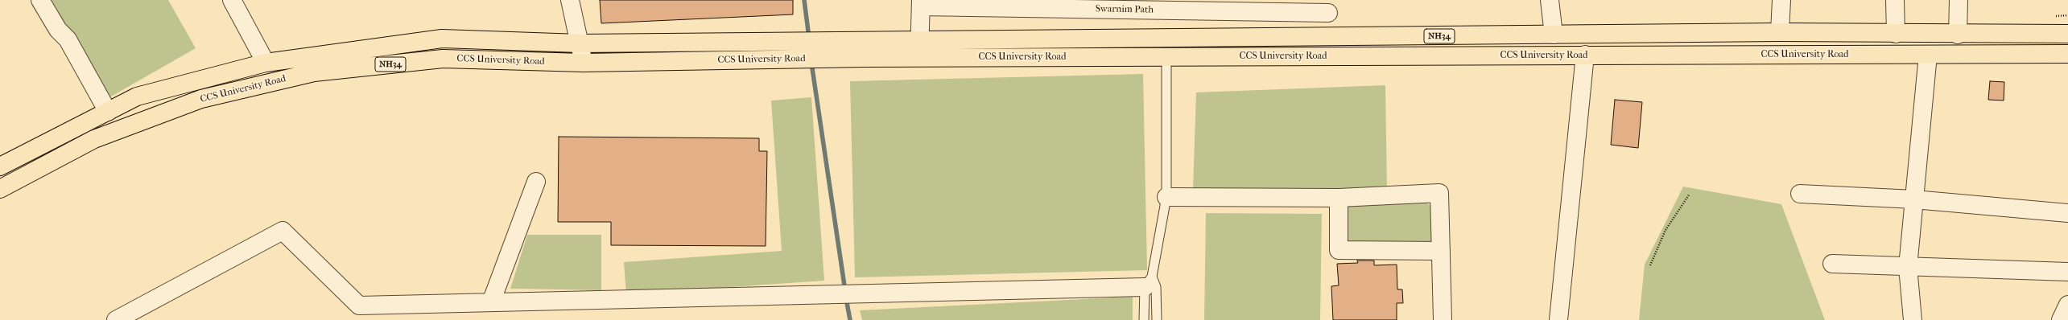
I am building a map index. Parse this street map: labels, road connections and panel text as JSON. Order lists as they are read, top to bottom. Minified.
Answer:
{"streets":{"highway":["NH34","CCS University Road"],"street":["Swarnim Path"]}}
